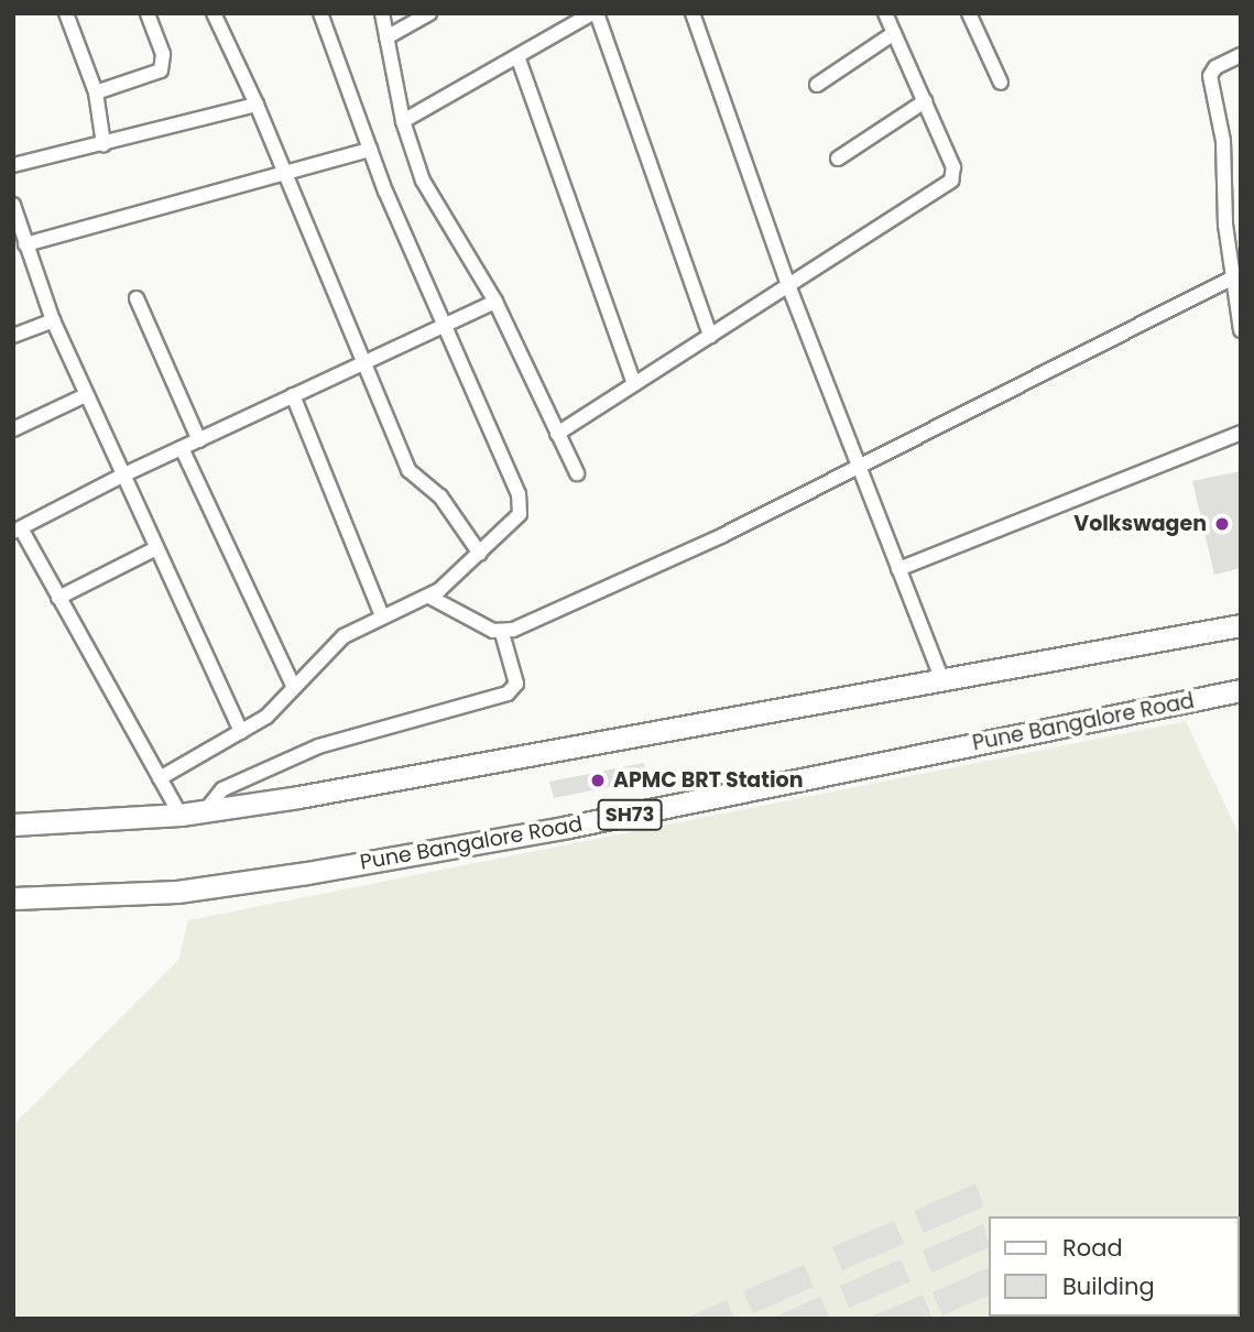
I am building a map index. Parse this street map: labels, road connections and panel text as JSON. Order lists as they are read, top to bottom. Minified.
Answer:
{"streets":{"main road":["Pune Bangalore Road","SH73"]},"places":["Volkswagen","APMC BRT Station"],"legend":["Road","Building"]}
